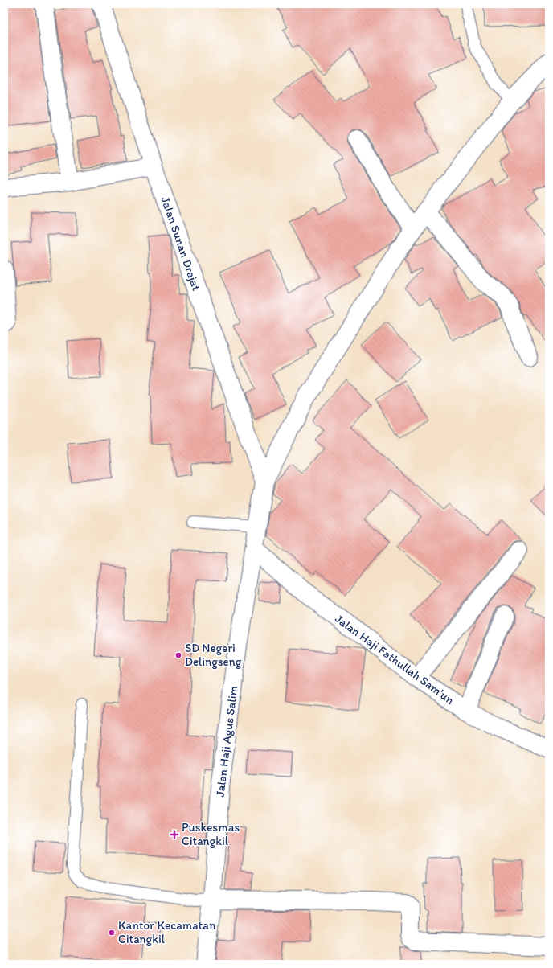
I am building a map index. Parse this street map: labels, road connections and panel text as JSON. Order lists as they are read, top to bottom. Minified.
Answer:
{"streets":{"street":["Jalan Sunan Drajat","Jalan Haji Fathullah Sam'un","Jalan Haji Agus Salim"]},"crossings":[["Jalan Sunan Drajat","Jalan Haji Agus Salim"],["Jalan Haji Fathullah Sam'un","Jalan Haji Agus Salim"]],"places":{"other":["SD Negeri Delingseng","Kantor Kecamatan Citangkil"],"health":["Puskesmas Citangkil"]}}
